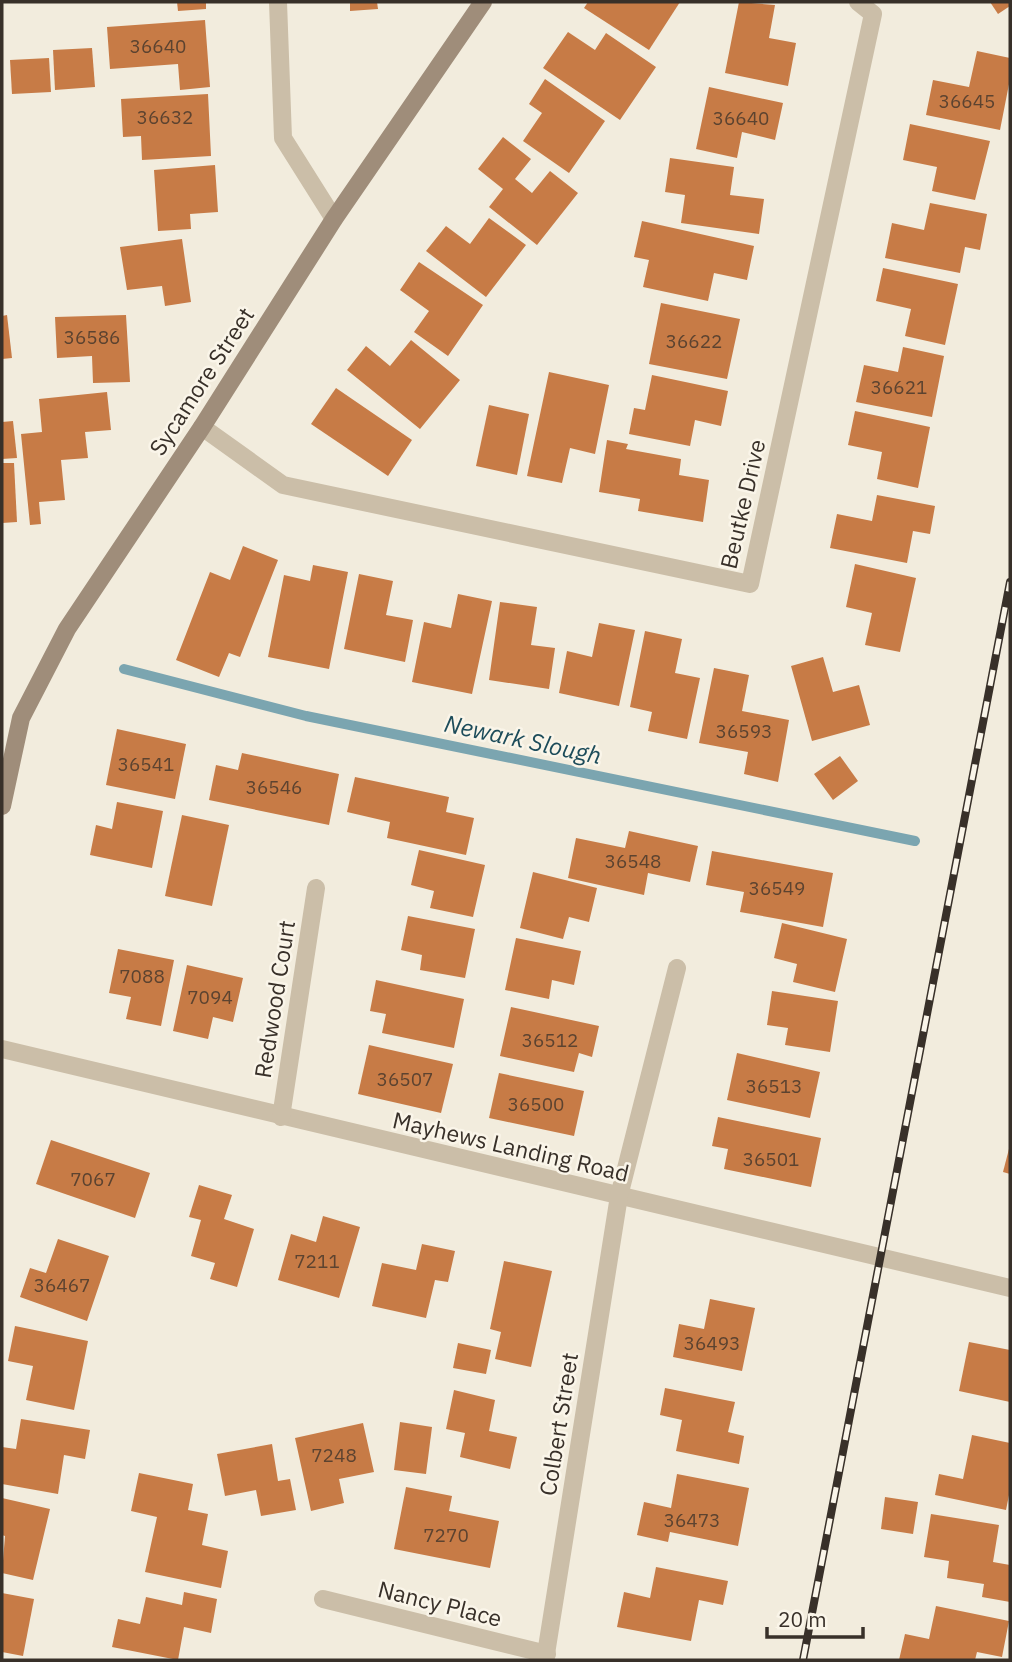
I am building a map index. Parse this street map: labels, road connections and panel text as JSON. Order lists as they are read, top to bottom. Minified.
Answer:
{"streets":{"street":["Sycamore Street","Beutke Drive","Redwood Court","Mayhews Landing Road","Colbert Street","Nancy Place"]},"crossings":[["Sycamore Street","Beutke Drive"],["Redwood Court","Mayhews Landing Road"],["Mayhews Landing Road","Colbert Street"],["Colbert Street","Nancy Place"]],"water":["Newark Slough"],"house_numbers":["36640","36645","36632","36640","36586","36622","36621","36593","36541","36546","36548","36549","7088","7094","36512","36507","36513","36500","36501","7067","7211","36467","36493","7248","36473","7270"],"scale_bar":"20 m"}
